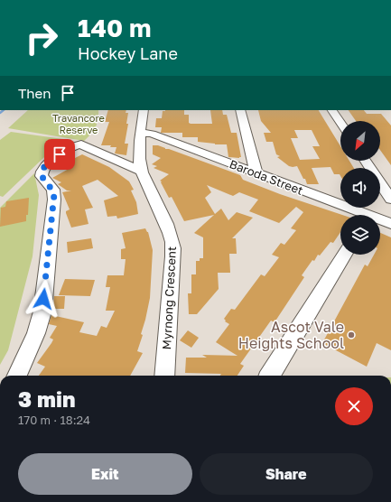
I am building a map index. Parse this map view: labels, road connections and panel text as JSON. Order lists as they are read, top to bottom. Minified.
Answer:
{"streets":{"street":["Baroda Street","Myrnong Crescent"]},"crossings":[["Baroda Street","Myrnong Crescent"]],"parks":["Travancore Reserve"],"places":["Ascot Vale Heights School"],"north":"bottom left","page":{"turn":["140 m","Hockey Lane"],"then":"Then","heading":["3 min","170 m · 18:24"],"buttons":["Exit","Share"]}}
